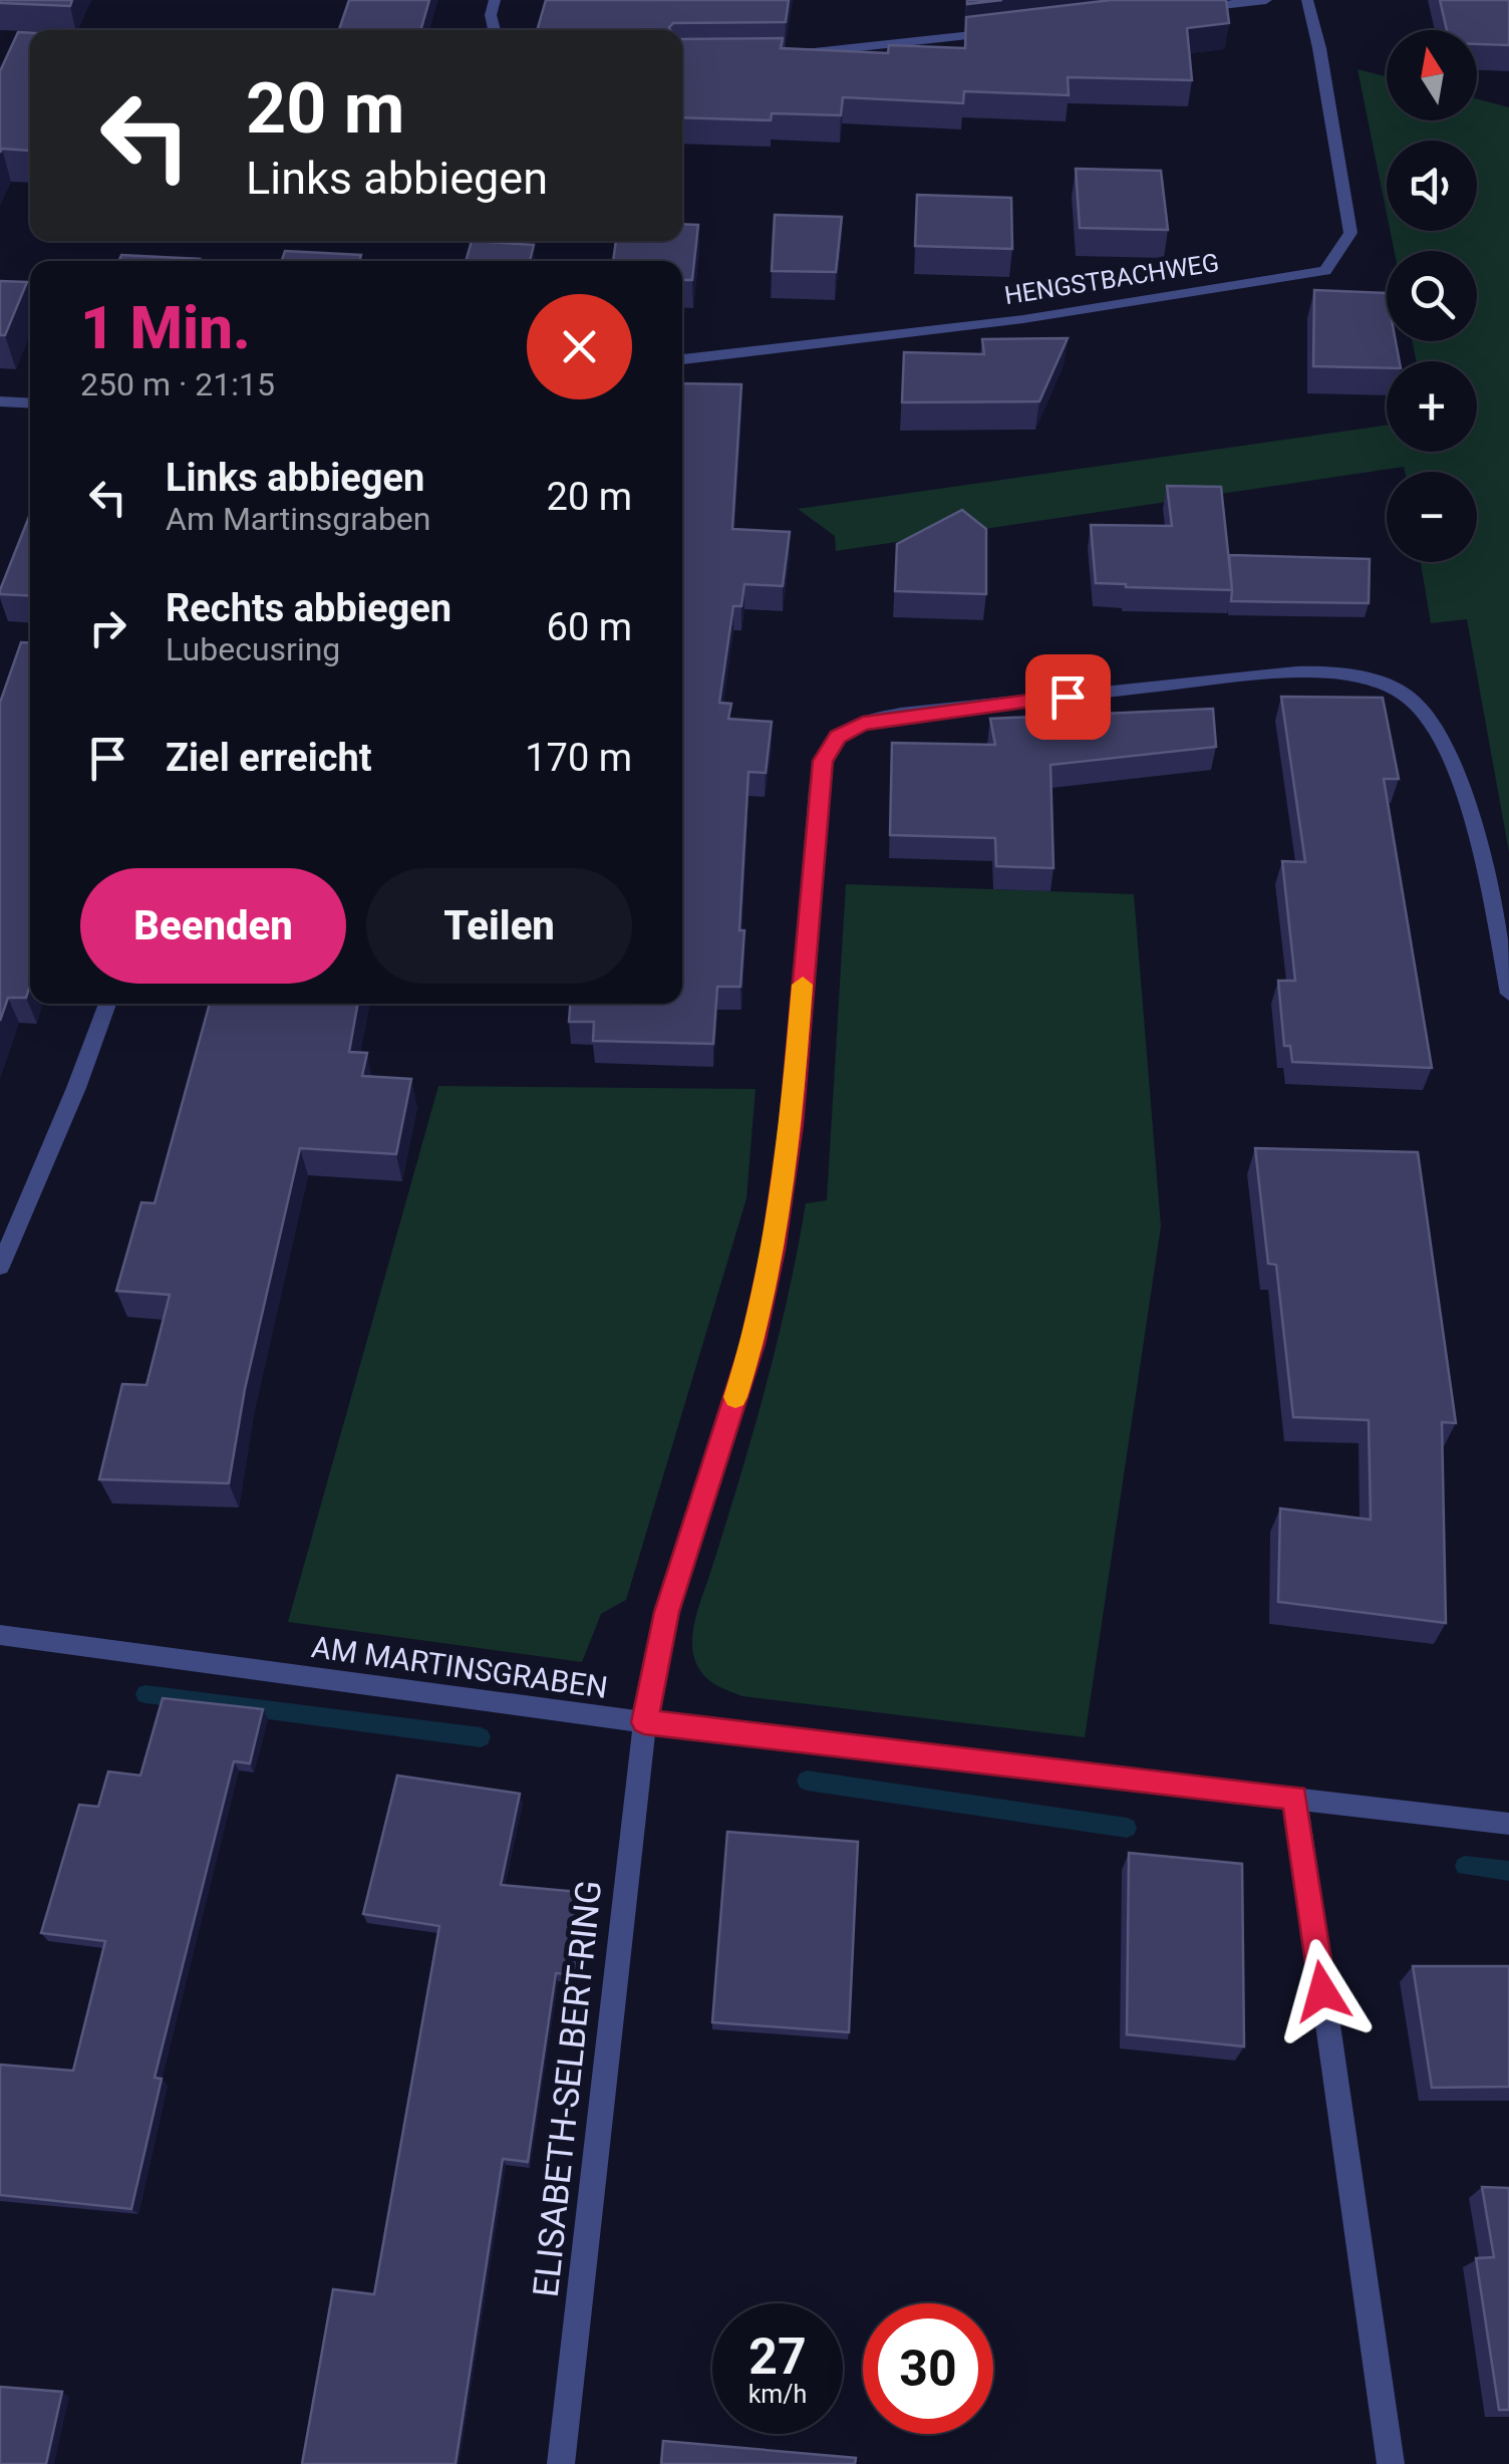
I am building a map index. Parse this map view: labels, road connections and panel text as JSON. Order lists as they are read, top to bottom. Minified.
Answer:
{"streets":{"street":["HENGSTBACHWEG","AM MARTINSGRABEN","ELISABETH-SELBERT-RING"]},"crossings":[["AM MARTINSGRABEN","ELISABETH-SELBERT-RING"]],"north":"top","page":{"map_buttons":["+","−"],"turn":["20 m","Links abbiegen"],"heading":["1 Min.","250 m · 21:15"],"list":[{"name":"Links abbiegen","note":"Am Martinsgraben","value":"20 m"},{"name":"Rechts abbiegen","note":"Lubecusring","value":"60 m"},{"name":"Ziel erreicht","value":"170 m"}],"buttons":["Beenden","Teilen"],"speed":"27 km/h","limit":"30"}}
